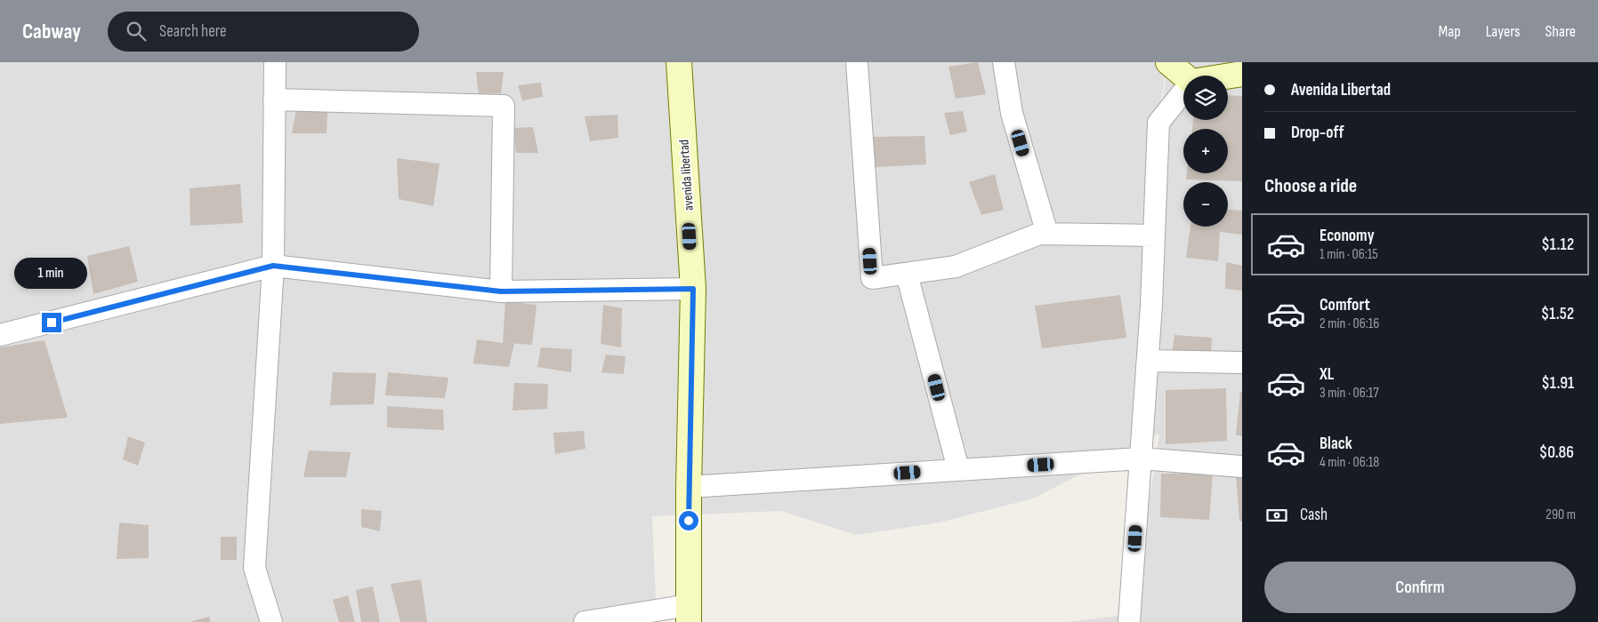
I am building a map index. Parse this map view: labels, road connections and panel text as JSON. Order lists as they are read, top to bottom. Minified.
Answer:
{"streets":{"main road":["avenida libertad"]},"page":{"header":"Cabway","search":"Search here","nav":["Map","Layers","Share"],"banner":["Avenida Libertad","Drop-off"],"map_buttons":["+","−"],"heading":"Choose a ride","list":[{"name":"Economy","note":"1 min · 06:15","value":"$1.12"},{"name":"Comfort","note":"2 min · 06:16","value":"$1.52"},{"name":"XL","note":"3 min · 06:17","value":"$1.91"},{"name":"Black","note":"4 min · 06:18","value":"$0.86"}],"bubble":"1 min","pay":["Cash","290 m"],"buttons":"Confirm"}}
